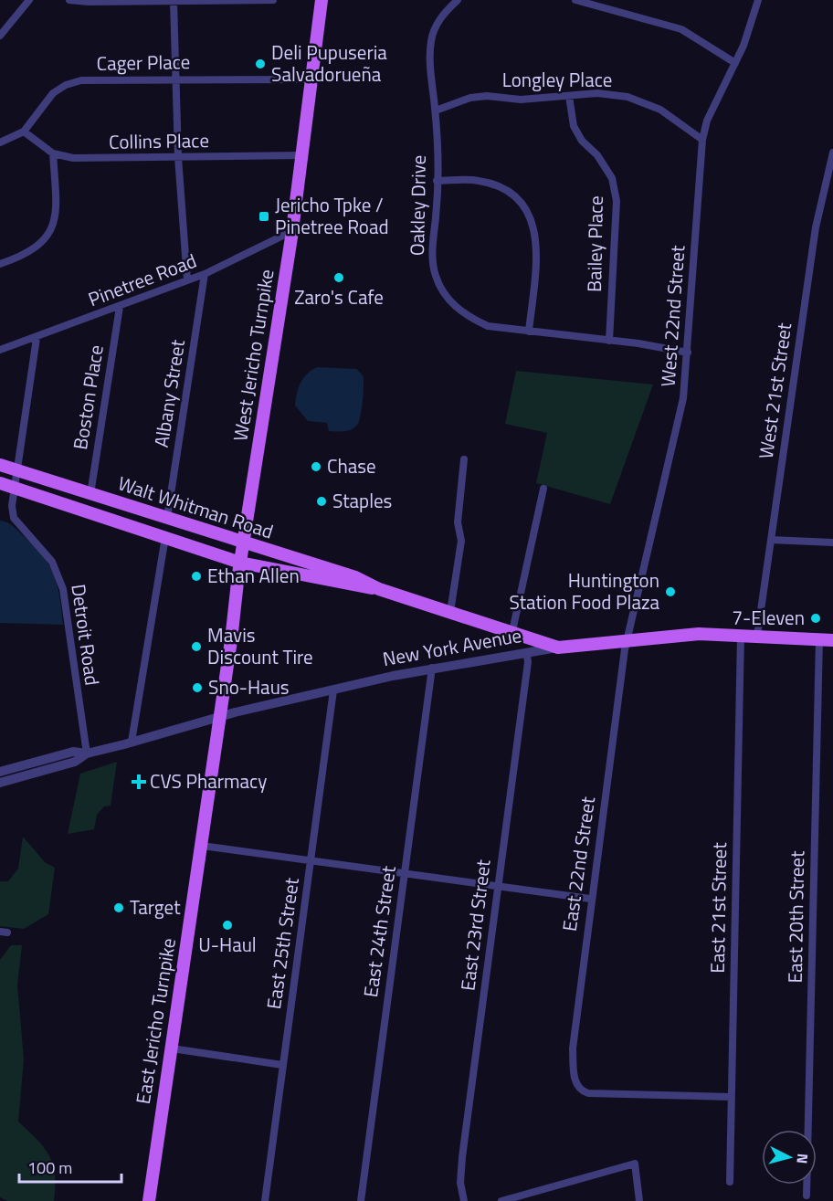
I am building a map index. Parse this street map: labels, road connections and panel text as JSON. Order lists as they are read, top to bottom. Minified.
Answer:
{"streets":{"main road":["West Jericho Turnpike","Walt Whitman Road","New York Avenue","East Jericho Turnpike"],"street":["Cager Place","Longley Place","Collins Place","Oakley Drive","Bailey Place","Pinetree Road","West 22nd Street","West 21st Street","Albany Street","Boston Place","Detroit Road","East 22nd Street","East 21st Street","East 20th Street","East 23rd Street","East 24th Street","East 25th Street"]},"crossings":[["Cager Place","Collins Place"],["Cager Place","West Jericho Turnpike"],["Longley Place","Oakley Drive"],["Longley Place","Bailey Place"],["Longley Place","West 22nd Street"],["Collins Place","West Jericho Turnpike"],["Oakley Drive","Bailey Place"],["Oakley Drive","West 22nd Street"],["Pinetree Road","West Jericho Turnpike"],["Pinetree Road","Albany Street"],["Pinetree Road","Boston Place"],["Pinetree Road","Detroit Road"],["West 22nd Street","New York Avenue"],["West 22nd Street","East 22nd Street"],["West Jericho Turnpike","Walt Whitman Road"],["West Jericho Turnpike","New York Avenue"],["West Jericho Turnpike","East Jericho Turnpike"],["West 21st Street","New York Avenue"],["Albany Street","Walt Whitman Road"],["Boston Place","Walt Whitman Road"],["Walt Whitman Road","Detroit Road"],["Walt Whitman Road","New York Avenue"],["Detroit Road","New York Avenue"],["New York Avenue","East 22nd Street"],["New York Avenue","East 21st Street"],["New York Avenue","East 20th Street"],["New York Avenue","East 23rd Street"],["New York Avenue","East 24th Street"],["New York Avenue","East 25th Street"],["New York Avenue","East Jericho Turnpike"],["East 22nd Street","East 21st Street"]],"places":{"other":["Deli Pupuseria Salvadorueña","Zaro's Cafe","Chase","Staples","Ethan Allen","Huntington Station Food Plaza","7-Eleven","Mavis Discount Tire","Sno-Haus","Target","U-Haul"],"transit":["Jericho Tpke / Pinetree Road"],"health":["CVS Pharmacy"]},"scale_bar":"100 m","north":"right"}
